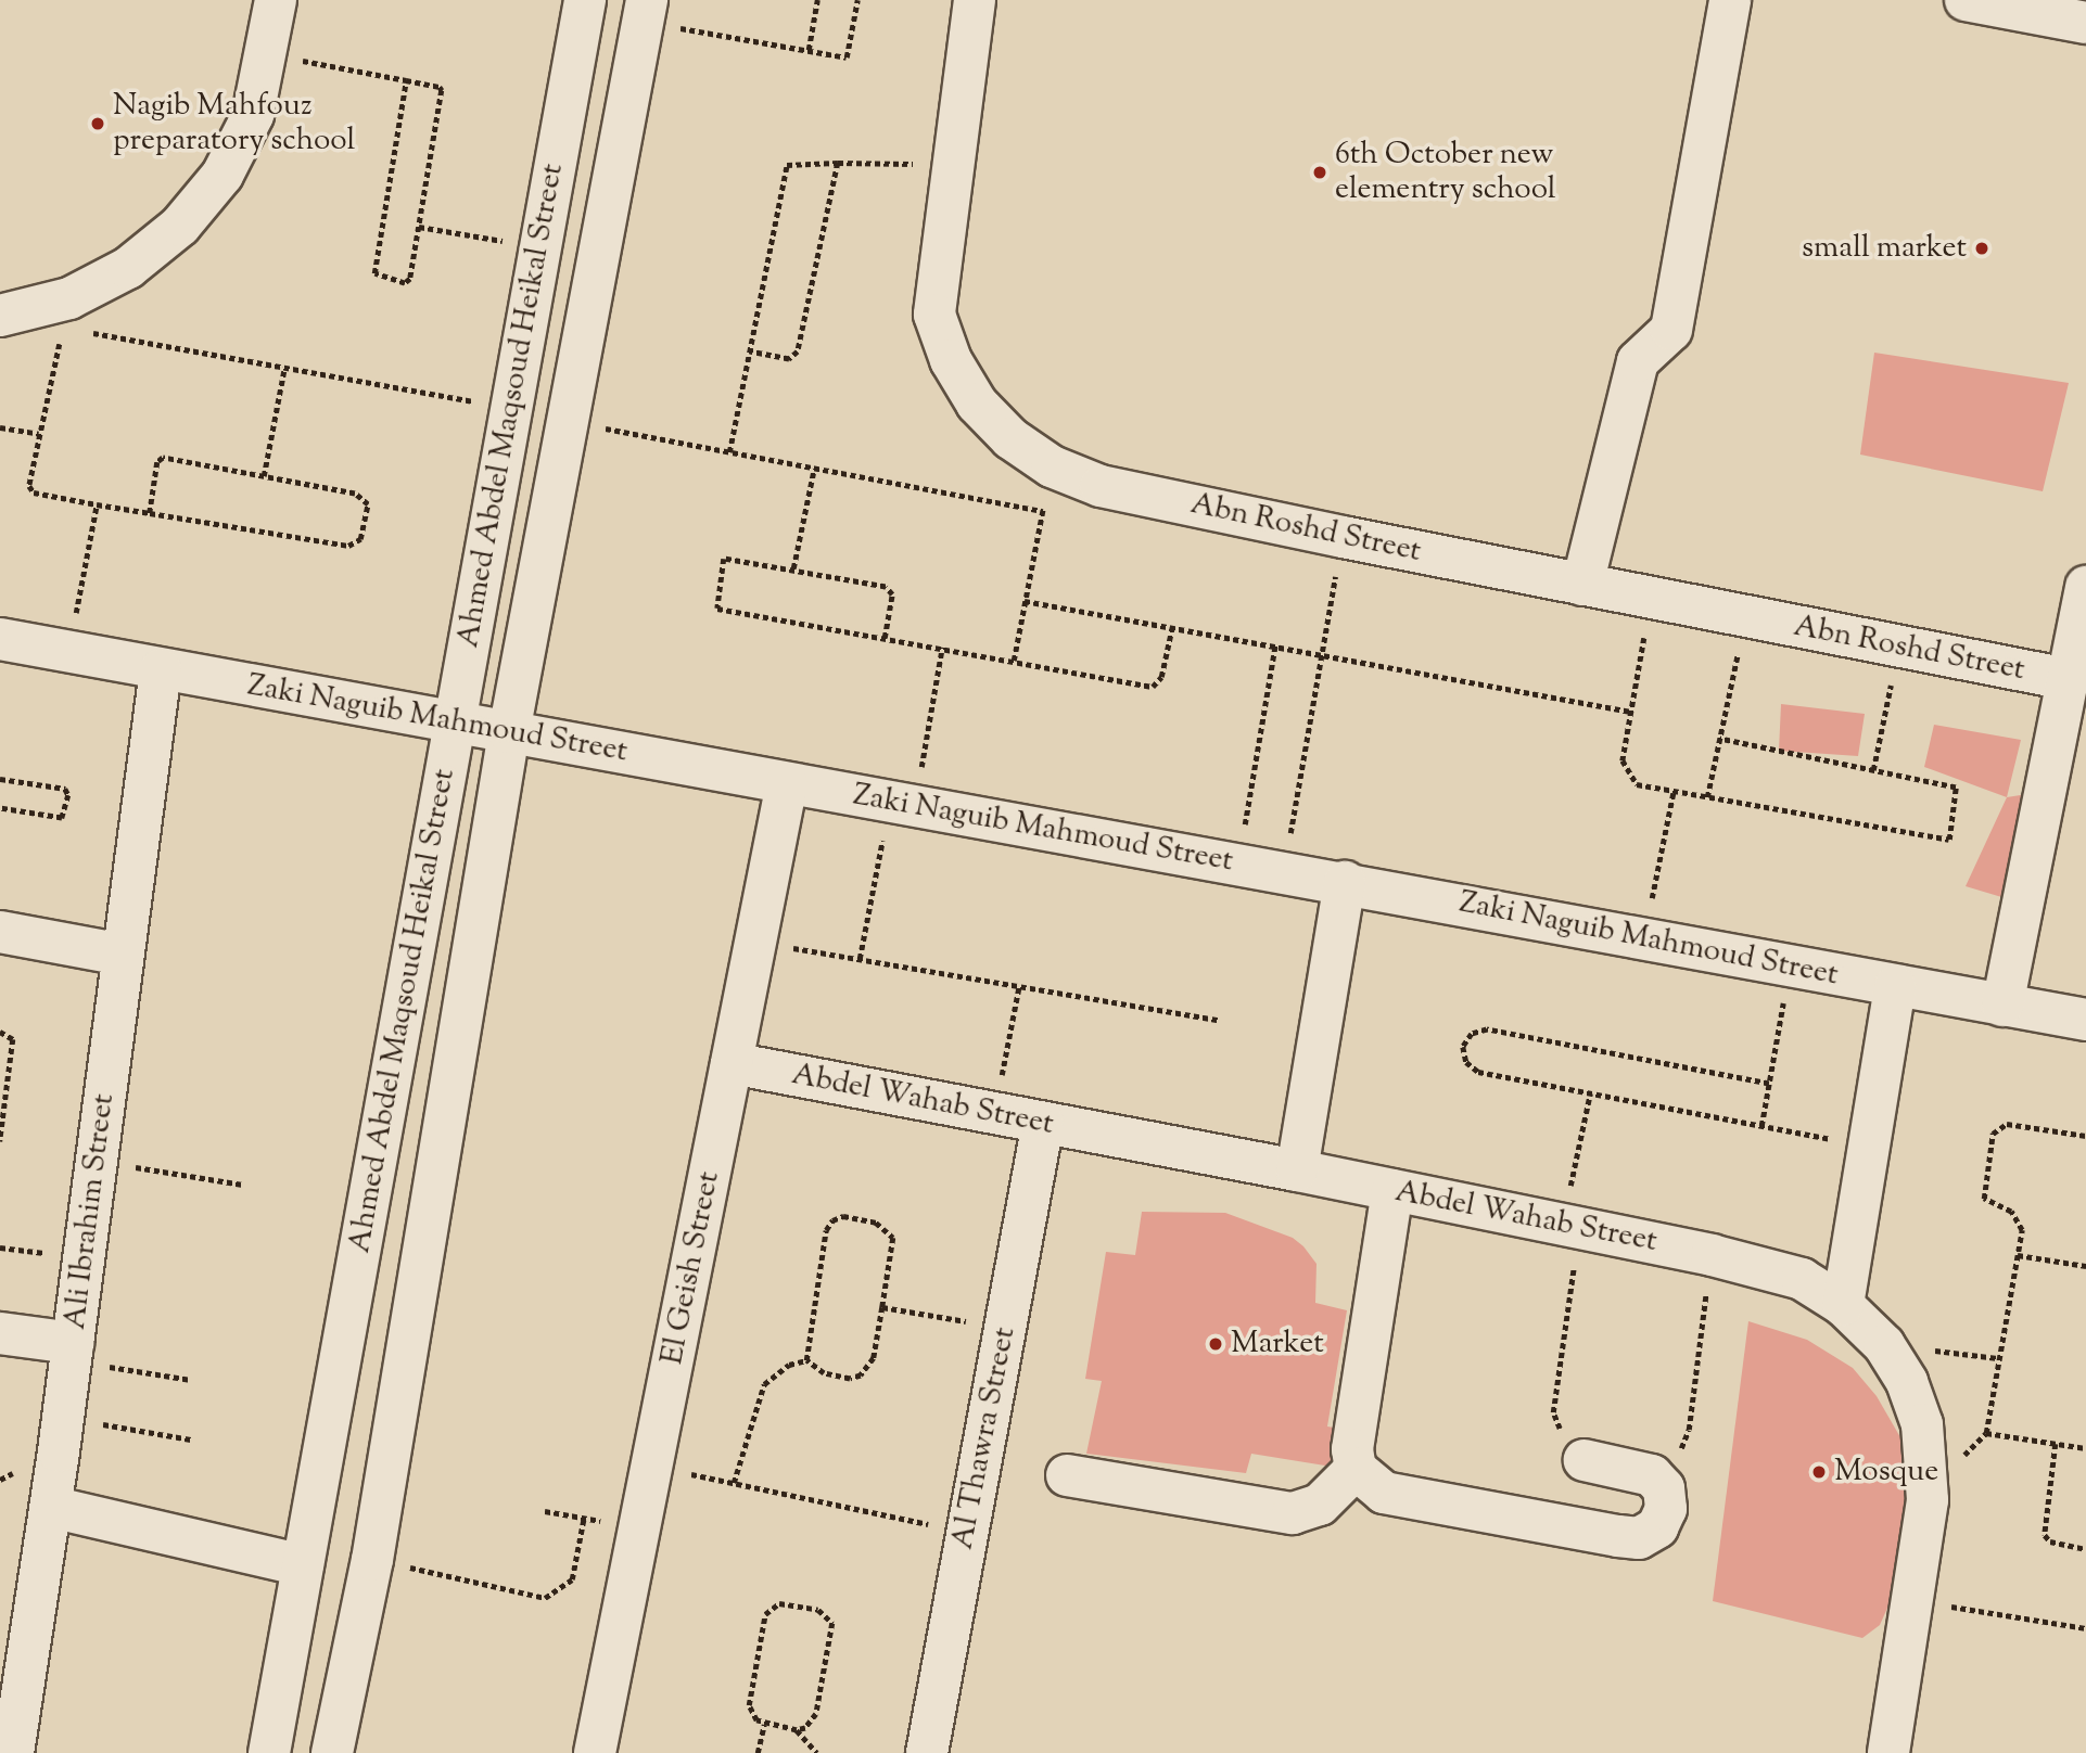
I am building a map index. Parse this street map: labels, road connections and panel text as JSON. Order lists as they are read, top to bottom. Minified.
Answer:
{"streets":{"street":["Ahmed Abdel Maqsoud Heikal Street","Abn Roshd Street","Zaki Naguib Mahmoud Street","Abdel Wahab Street","Ali Ibrahim Street","El Geish Street","Al Thawra Street"]},"crossings":[["Ahmed Abdel Maqsoud Heikal Street","Zaki Naguib Mahmoud Street"],["Zaki Naguib Mahmoud Street","Ali Ibrahim Street"],["Zaki Naguib Mahmoud Street","El Geish Street"],["Abdel Wahab Street","El Geish Street"],["Abdel Wahab Street","Al Thawra Street"]],"places":["Nagib Mahfouz preparatory school","6th October new elementry school","small market","Market","Mosque"]}
